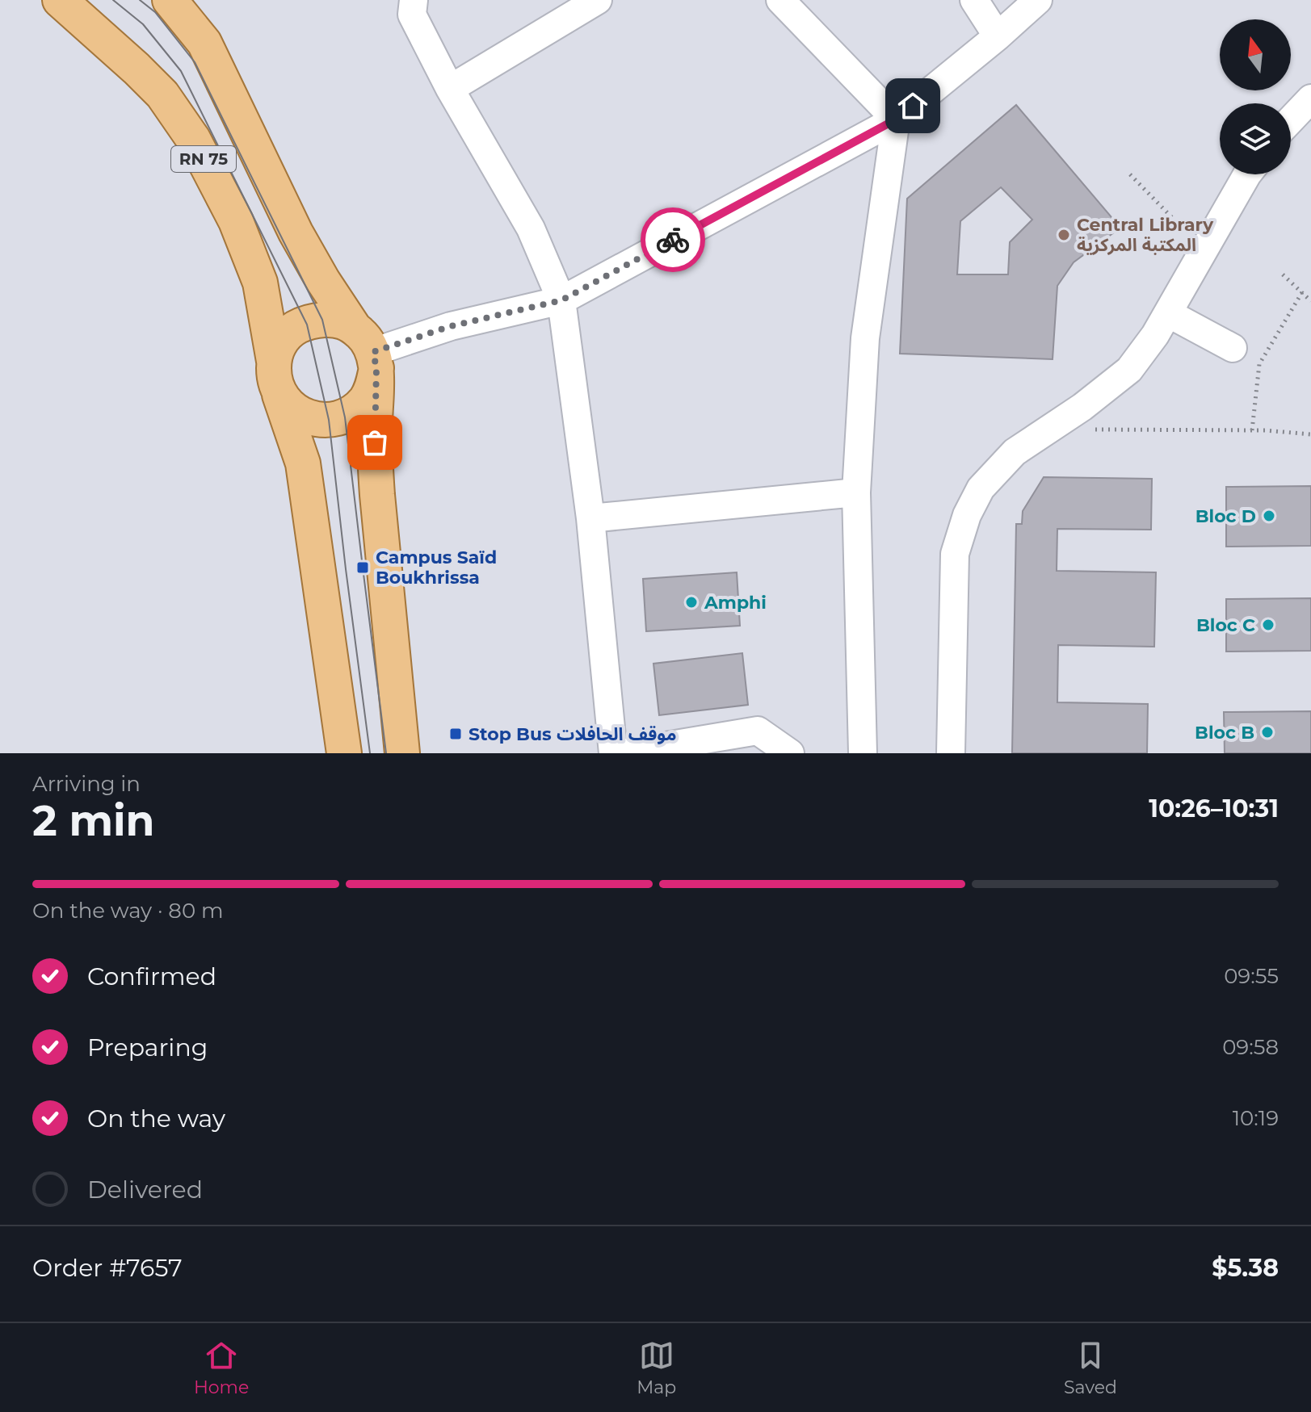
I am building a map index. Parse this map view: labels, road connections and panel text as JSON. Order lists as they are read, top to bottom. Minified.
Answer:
{"streets":{"main road":["RN 75"]},"places":{"other":["Central Library المكتبة المركزية","Bloc D","Amphi","Bloc C","Bloc B"],"transit":["Campus Saïd Boukhrissa","Stop Bus موقف الحافلات"]},"north":"top","page":{"heading":["2 min","Arriving in","10:26–10:31"],"panel":["Order #7657","$5.38"],"bar":"On the way · 80 m","list":[["Confirmed","09:55"],["Preparing","09:58"],["On the way","10:19"],"Delivered"],"tabs":["Home","Map","Saved"]}}
